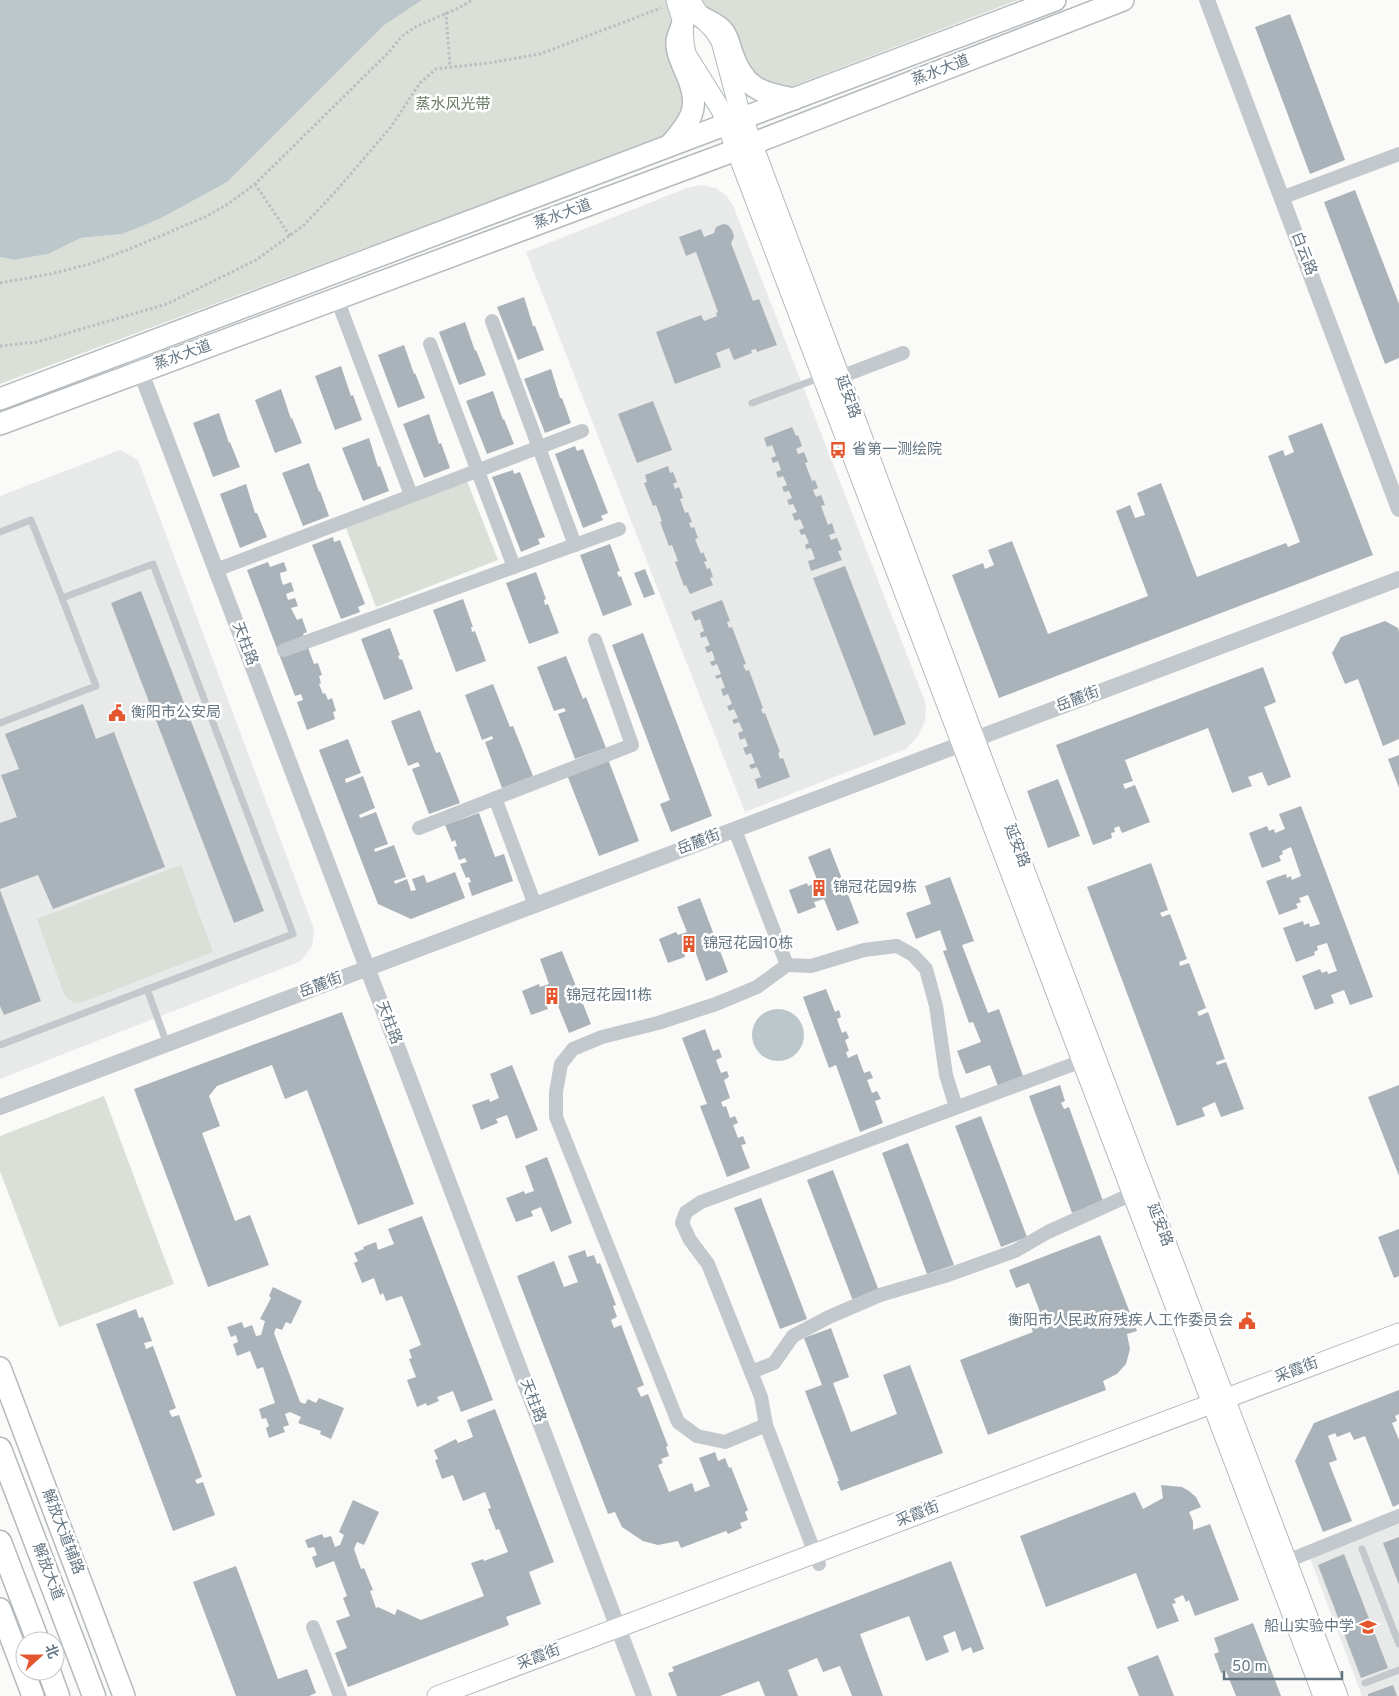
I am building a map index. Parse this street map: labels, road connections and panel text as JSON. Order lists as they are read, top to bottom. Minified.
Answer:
{"streets":{"highway":["解放大道"],"main road":["蒸水大道","延安路","采霞街","解放大道辅路"],"street":["白云路","天柱路","岳麓街"]},"crossings":[["蒸水大道","延安路"],["蒸水大道","天柱路"],["延安路","岳麓街"],["延安路","采霞街"],["天柱路","岳麓街"],["天柱路","采霞街"]],"parks":["蒸水风光带"],"places":{"bus stop":["省第一测绘院"],"public building":["衡阳市公安局","衡阳市人民政府残疾人工作委员会"],"building":["锦冠花园9栋","锦冠花园10栋","锦冠花园11栋"],"school or university":["船山实验中学"]},"scale_bar":"50 m","north":"right"}
